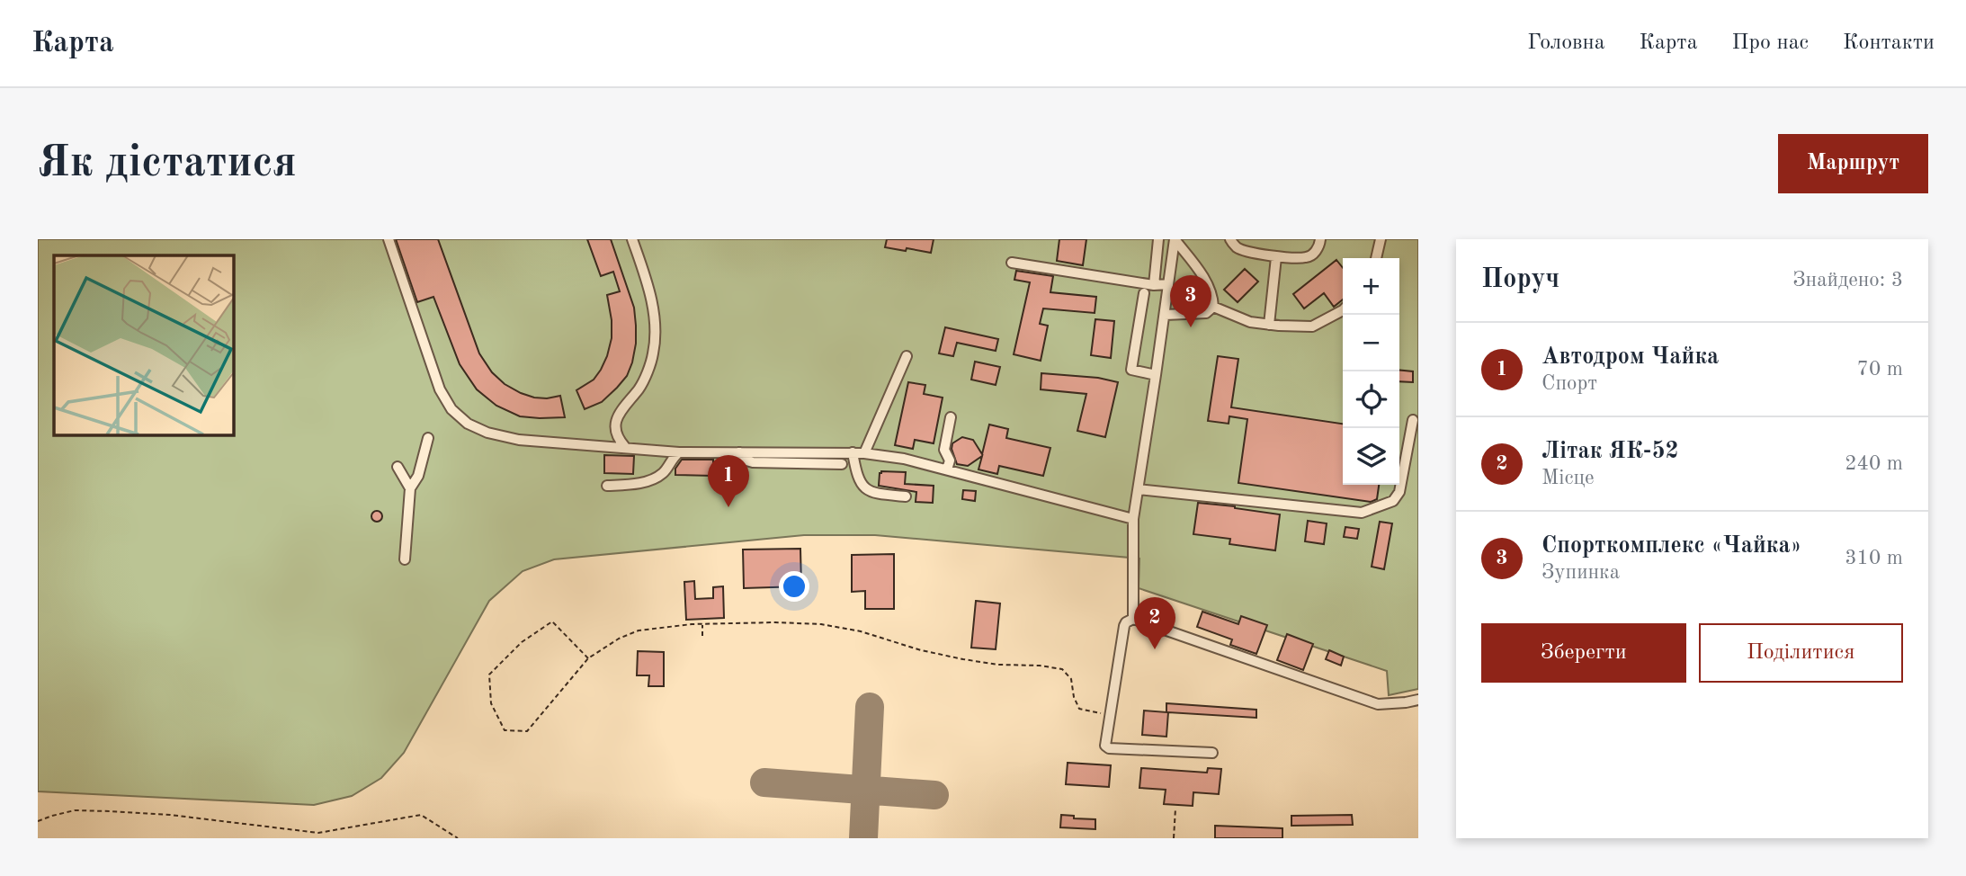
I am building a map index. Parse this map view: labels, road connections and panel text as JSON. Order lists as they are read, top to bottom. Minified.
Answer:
{"page":{"header":"Карта","nav":["Головна","Карта","Про нас","Контакти"],"buttons":["Маршрут",["Зберегти","Поділитися"]],"title":"Як дістатися","heading":["Поруч","Знайдено: 3"],"map_buttons":["+","−"],"pins":["3","1","2"],"list":[{"mark":"1","name":"Автодром Чайка","note":"Спорт","value":"70 m"},{"mark":"2","name":"Літак ЯК-52","note":"Місце","value":"240 m"},{"mark":"3","name":"Спорткомплекс «Чайка»","note":"Зупинка","value":"310 m"}]}}
